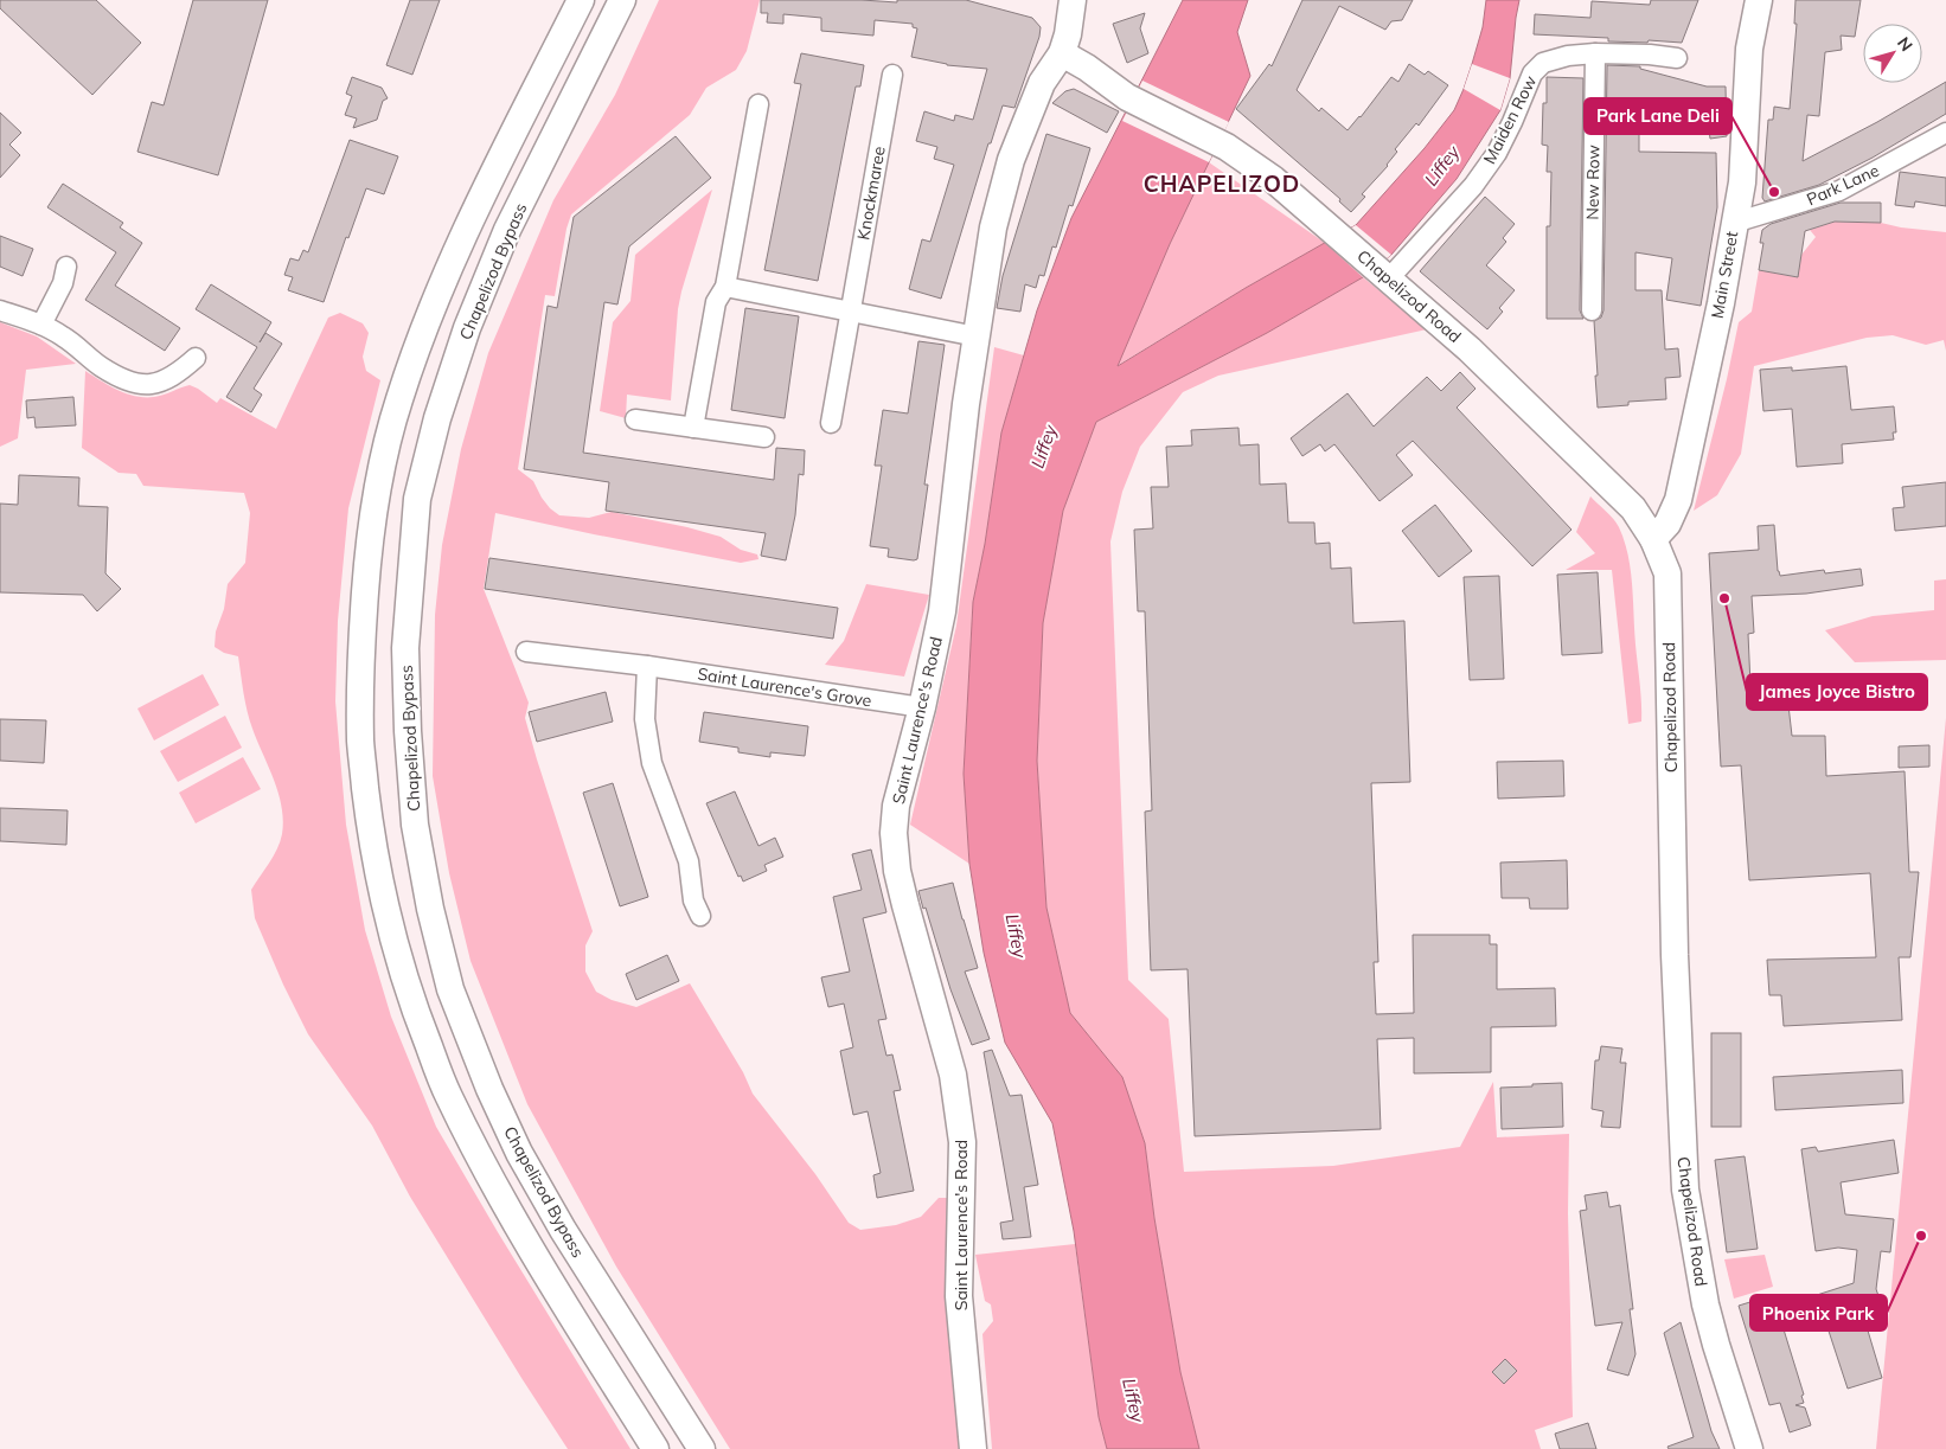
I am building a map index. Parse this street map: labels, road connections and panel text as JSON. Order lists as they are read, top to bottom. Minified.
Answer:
{"streets":{"main road":["Chapelizod Bypass","Main Street","Chapelizod Road","Saint Laurence's Road"],"street":["Maiden Row","New Row","Park Lane","Knockmaree","Saint Laurence's Grove"]},"crossings":[["Maiden Row","New Row"],["Maiden Row","Chapelizod Road"],["Park Lane","Main Street"],["Main Street","Chapelizod Road"],["Chapelizod Road","Saint Laurence's Road"],["Saint Laurence's Grove","Saint Laurence's Road"]],"districts":["CHAPELIZOD"],"water":["Liffey"],"places":["Park Lane Deli","James Joyce Bistro","Phoenix Park"],"north":"top right"}
